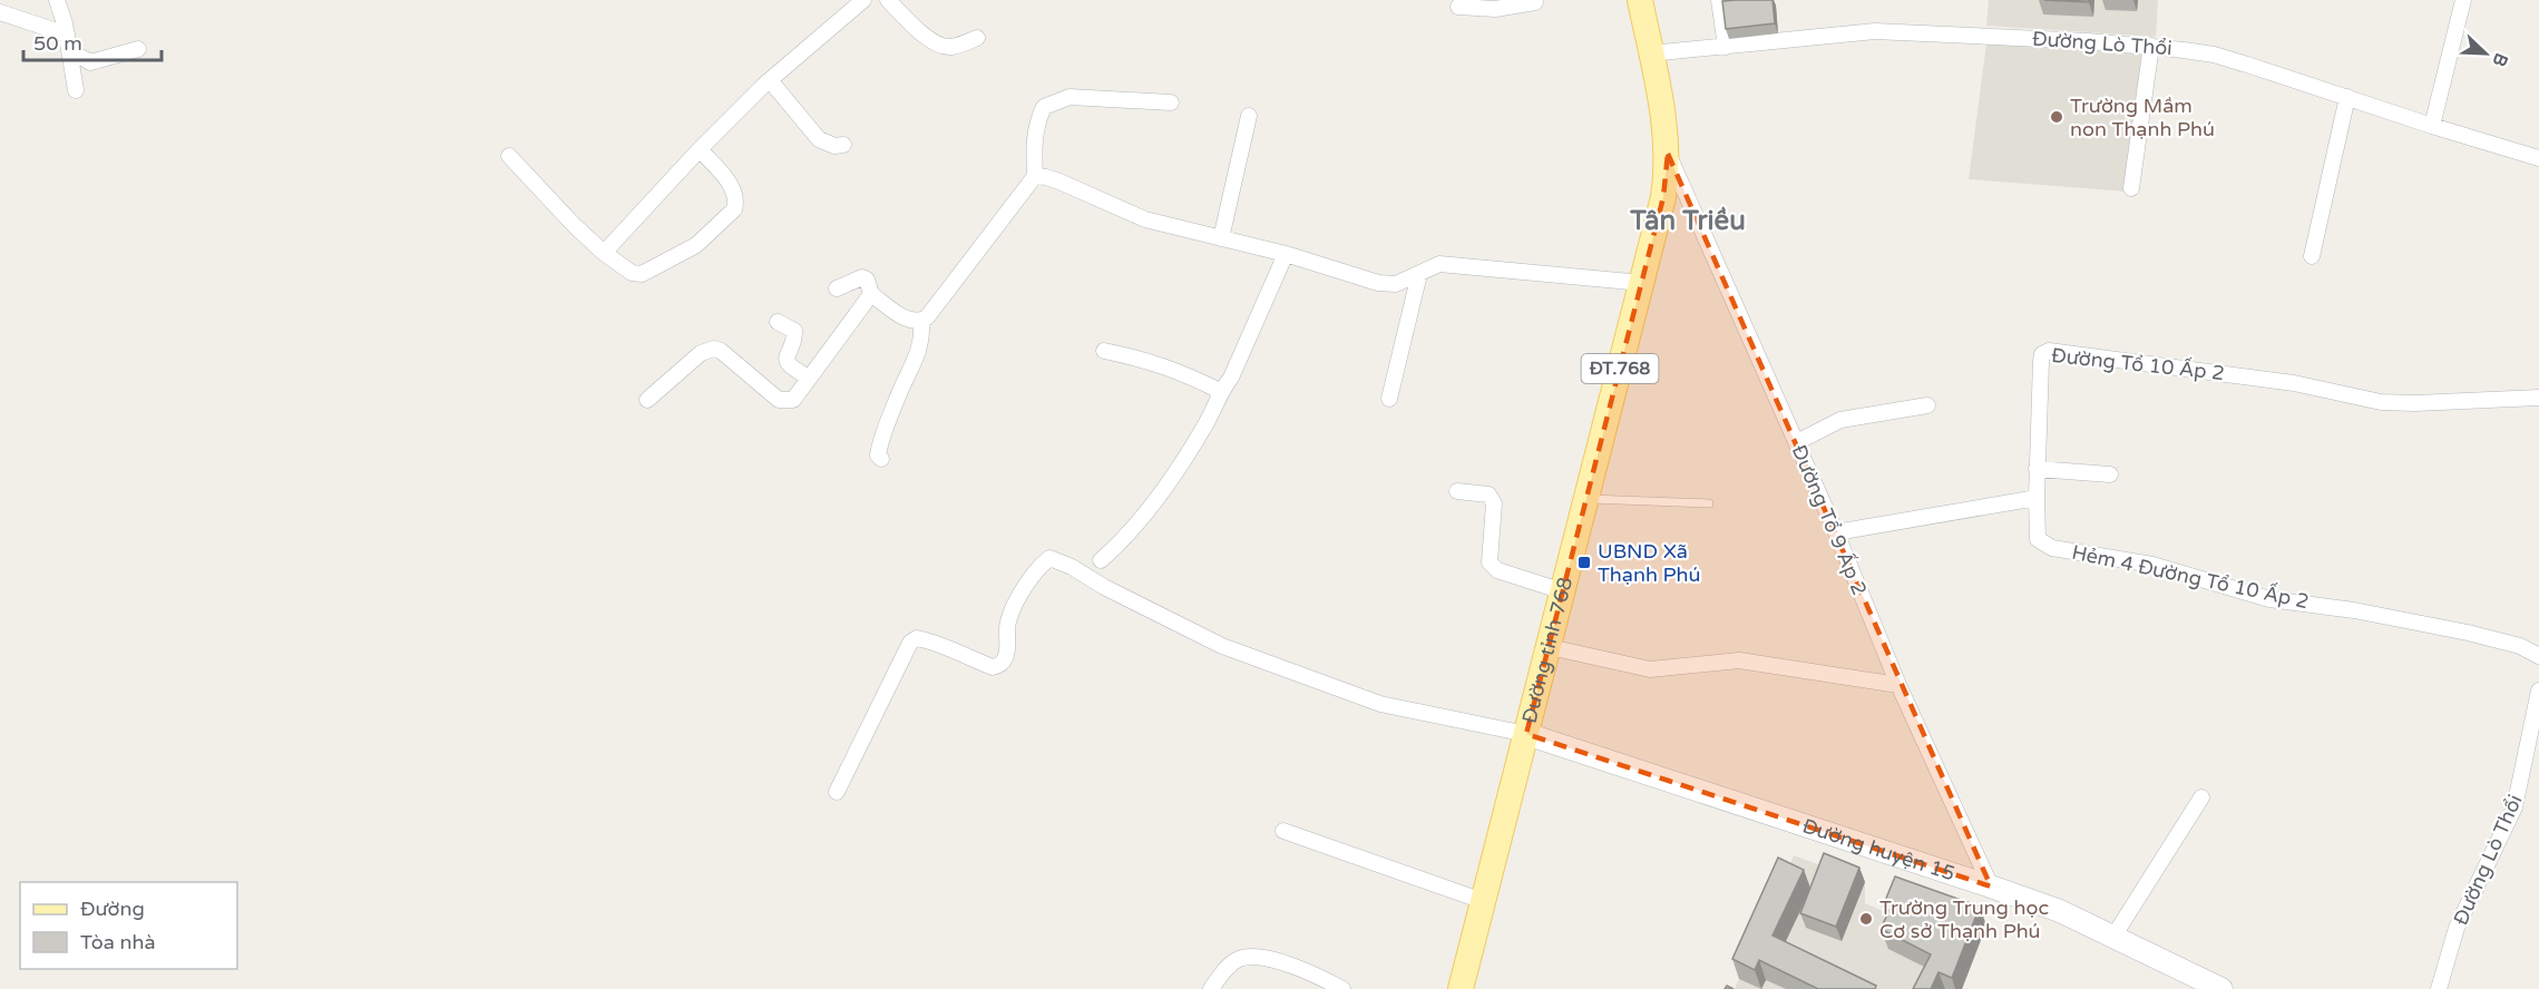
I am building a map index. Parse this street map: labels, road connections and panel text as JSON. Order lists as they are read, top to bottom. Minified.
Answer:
{"streets":{"main road":["ĐT.768","Đường tỉnh 768"],"street":["Đường Lò Thổi","Đường Tổ 10 Ấp 2","Đường Tổ 9 Ấp 2","Hẻm 4 Đường Tổ 10 Ấp 2","Đường huyện 15"]},"crossings":[["Đường Lò Thổi","Đường tỉnh 768"],["Đường Tổ 10 Ấp 2","Hẻm 4 Đường Tổ 10 Ấp 2"],["Đường Tổ 9 Ấp 2","Đường tỉnh 768"],["Đường Tổ 9 Ấp 2","Đường huyện 15"],["Đường tỉnh 768","Đường huyện 15"]],"districts":["Tân Triều"],"places":{"other":["Trường Mầm non Thạnh Phú","Trường Trung học Cơ sở Thạnh Phú"],"transit":["UBND Xã Thạnh Phú"]},"legend":["Đường","Tòa nhà"],"scale_bar":"50 m","north":"bottom right"}
